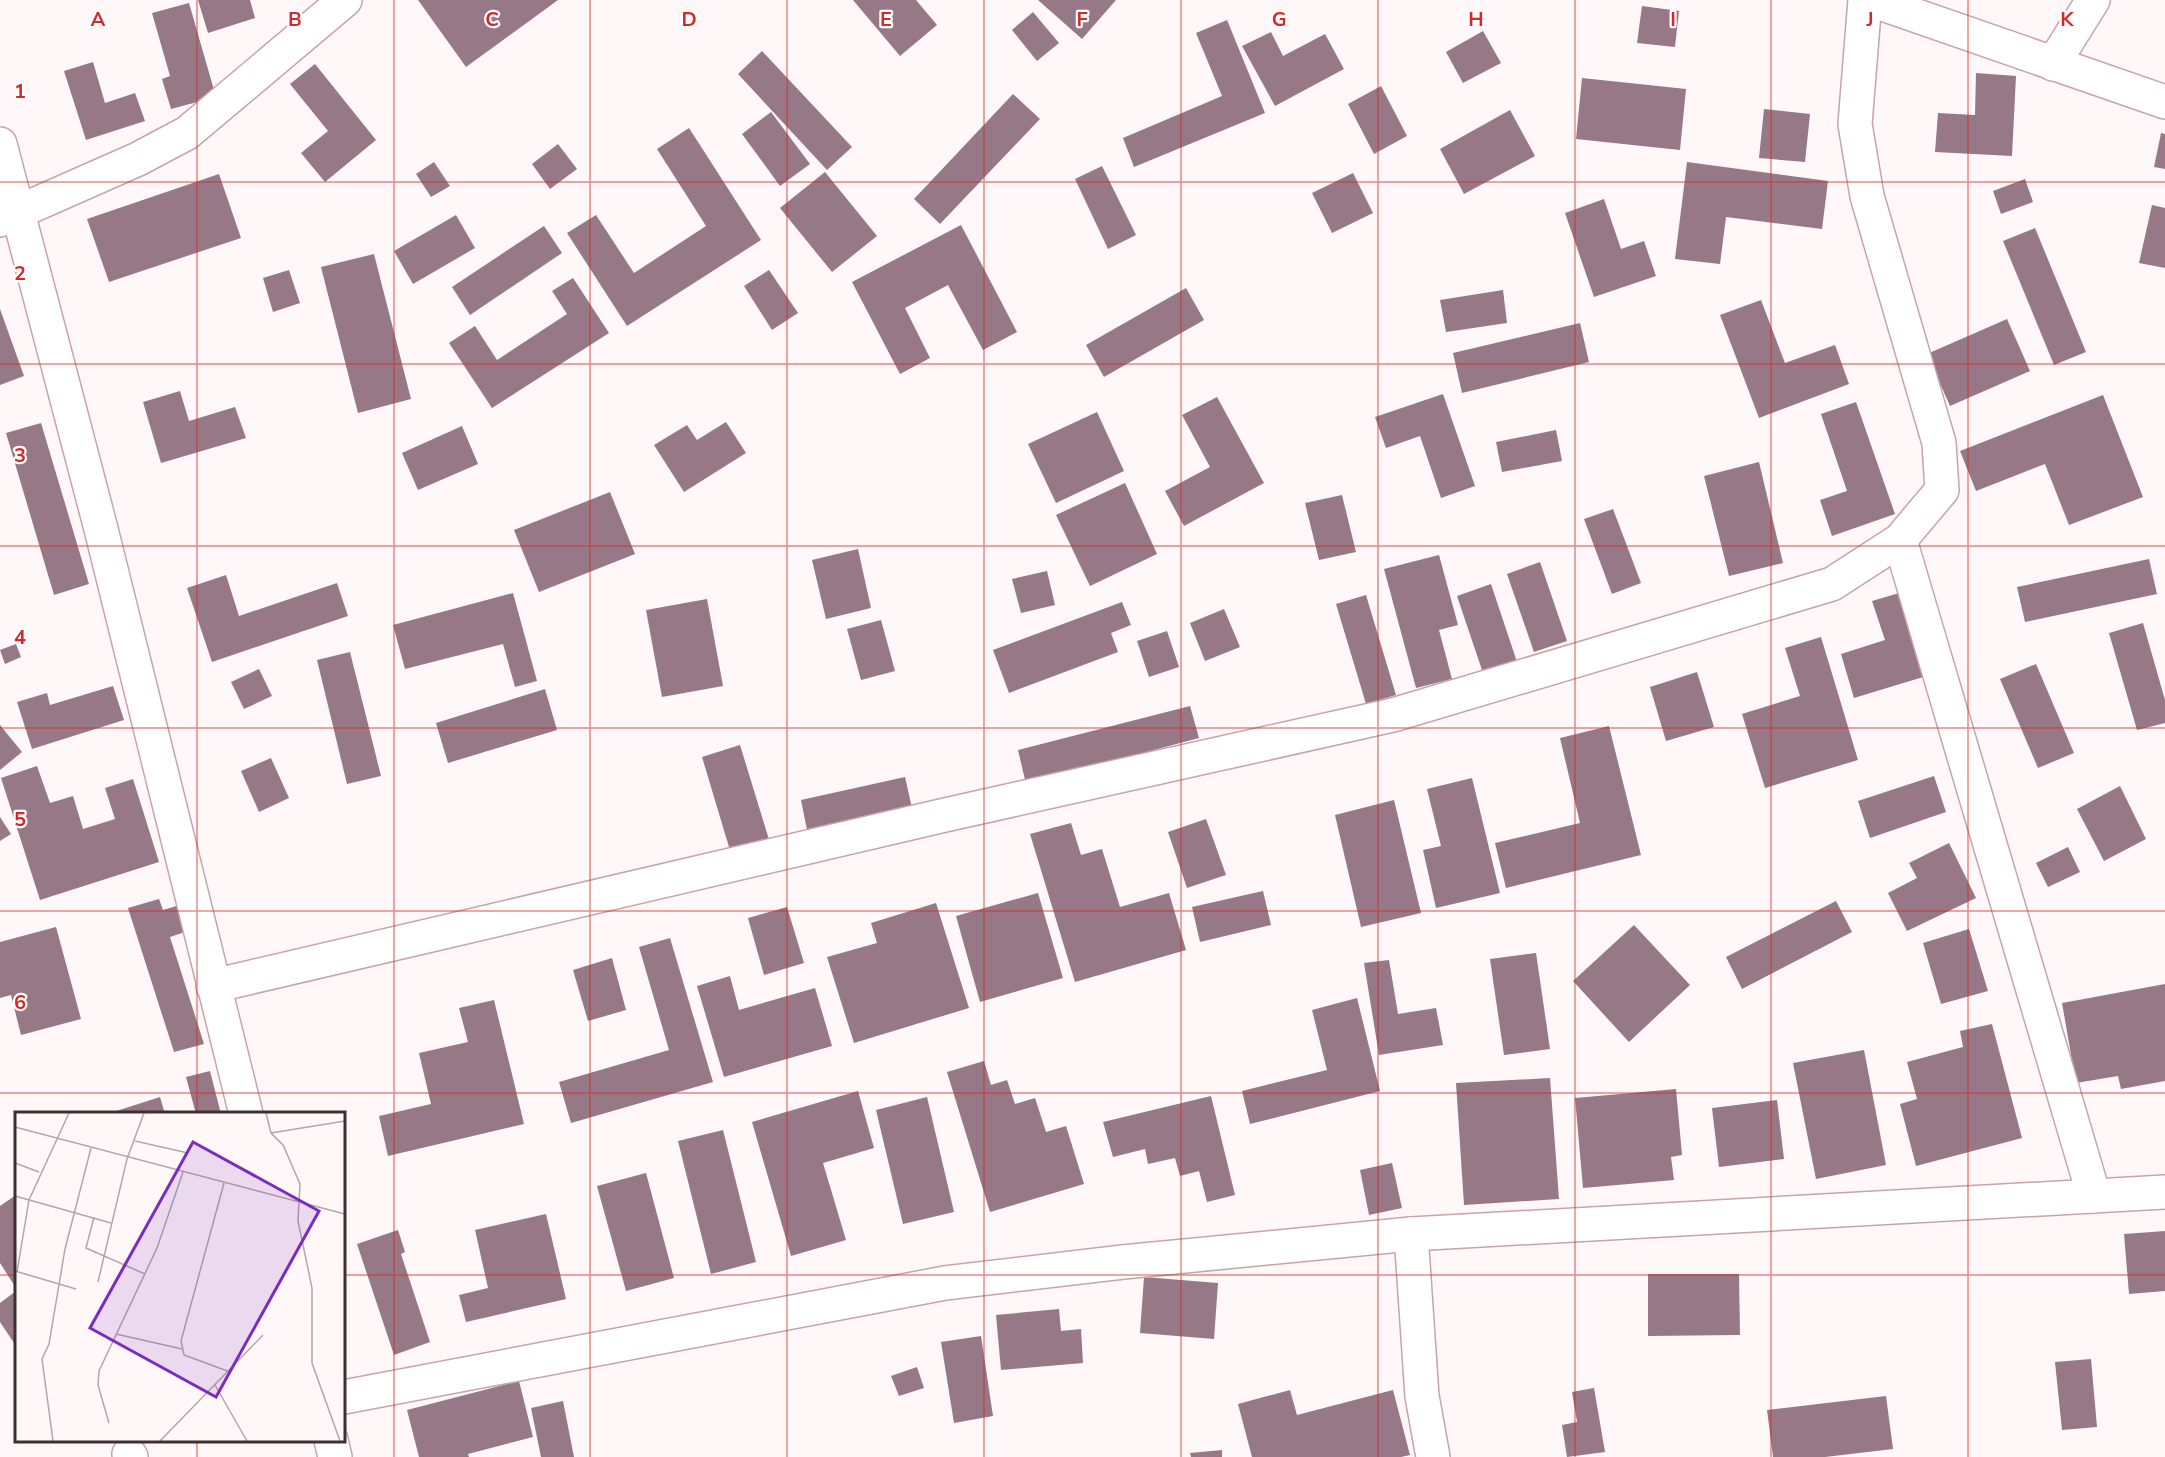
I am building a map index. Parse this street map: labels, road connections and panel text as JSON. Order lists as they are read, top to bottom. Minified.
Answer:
{"grid":{"columns":["A","B","C","D","E","F","G","H","I","J","K"],"rows":["1","2","3","4","5","6"]}}
